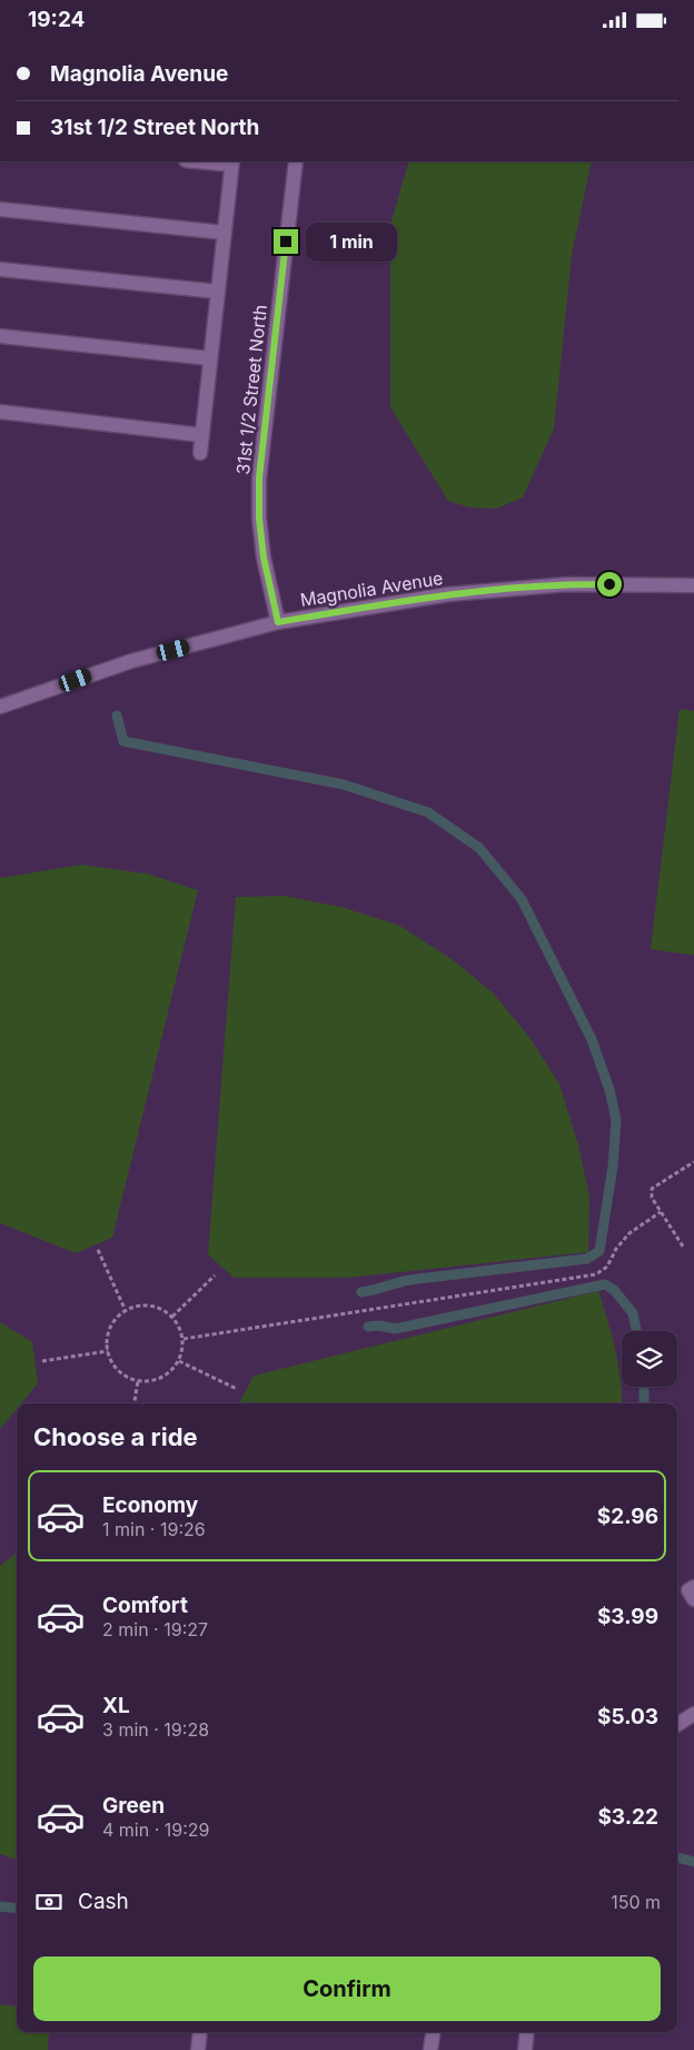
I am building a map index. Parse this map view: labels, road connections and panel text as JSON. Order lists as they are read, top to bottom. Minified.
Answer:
{"streets":{"street":["31st 1/2 Street North","Magnolia Avenue"]},"crossings":[["31st 1/2 Street North","Magnolia Avenue"]],"page":{"status":"19:24","banner":["Magnolia Avenue","31st 1/2 Street North"],"bubble":"1 min","heading":"Choose a ride","list":[{"name":"Economy","note":"1 min · 19:26","value":"$2.96"},{"name":"Comfort","note":"2 min · 19:27","value":"$3.99"},{"name":"XL","note":"3 min · 19:28","value":"$5.03"},{"name":"Green","note":"4 min · 19:29","value":"$3.22"}],"pay":["Cash","150 m"],"buttons":"Confirm"}}
